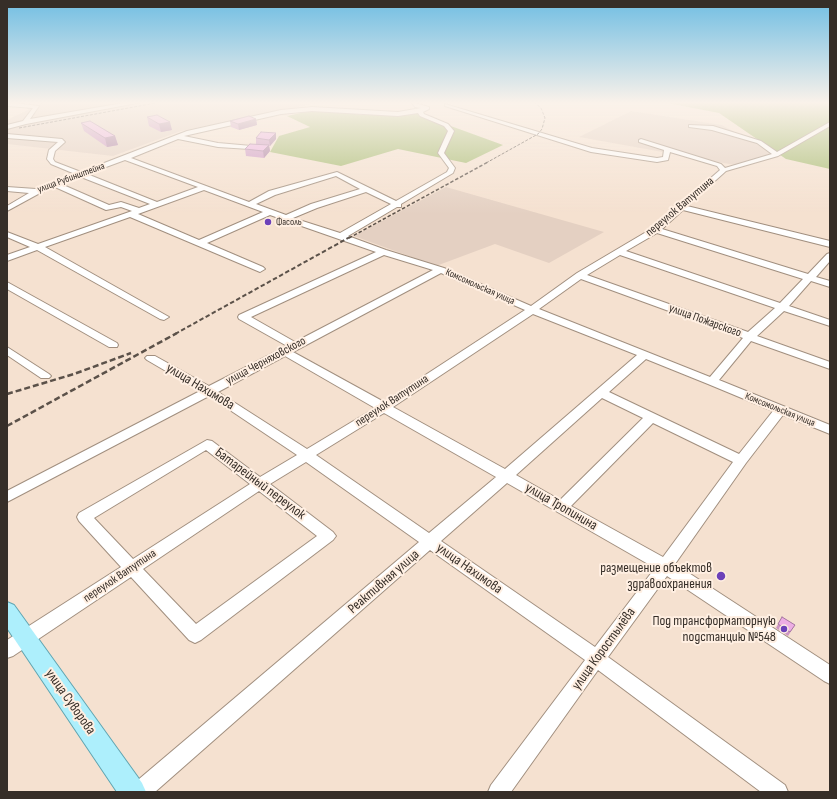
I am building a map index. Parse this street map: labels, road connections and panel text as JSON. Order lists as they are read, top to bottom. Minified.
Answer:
{"streets":{"main road":["улица Суворова"],"street":["улица Рубинштейна","переулок Ватутина","Комсомольская улица","улица Пожарского","улица Черняховского","улица Нахимова","Батарейный переулок","улица Тропинина","Реактивная улица","улица Коростылёва"]},"crossings":[["улица Рубинштейна","Комсомольская улица"],["переулок Ватутина","Комсомольская улица"],["переулок Ватутина","улица Пожарского"],["переулок Ватутина","улица Нахимова"],["переулок Ватутина","Батарейный переулок"],["переулок Ватутина","улица Тропинина"],["переулок Ватутина","улица Суворова"],["Комсомольская улица","улица Черняховского"],["Комсомольская улица","улица Тропинина"],["Комсомольская улица","Реактивная улица"],["Комсомольская улица","улица Коростылёва"],["улица Черняховского","улица Нахимова"],["улица Черняховского","улица Тропинина"],["улица Нахимова","Реактивная улица"],["улица Нахимова","улица Коростылёва"],["улица Тропинина","Реактивная улица"],["улица Тропинина","улица Коростылёва"]],"places":["Фасоль","размещение объектов здравоохранения","Под трансформаторную подстанцию №548"]}
